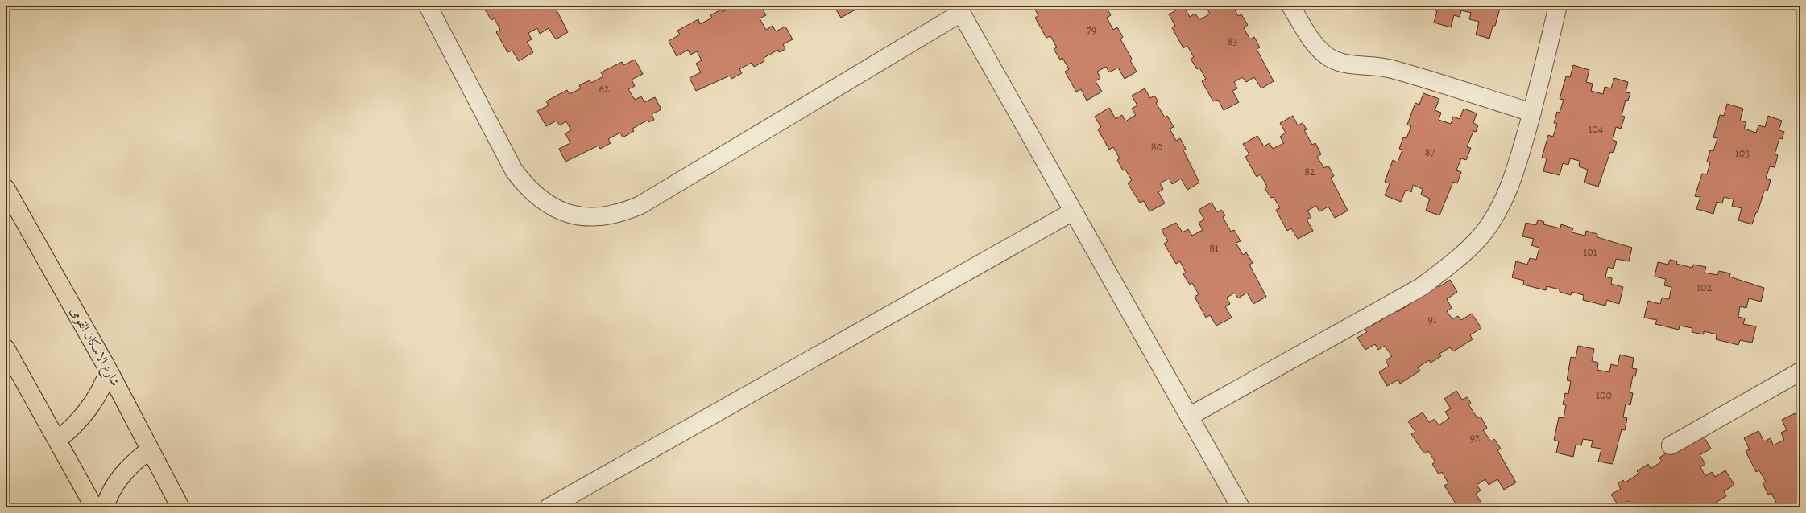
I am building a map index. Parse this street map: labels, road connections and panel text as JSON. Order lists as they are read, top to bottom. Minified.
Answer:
{"streets":{"main road":["شارع الاسكان القومى"]},"house_numbers":["79","83","62","104","80","87","103","82","81","101","102","91","100","92"]}
